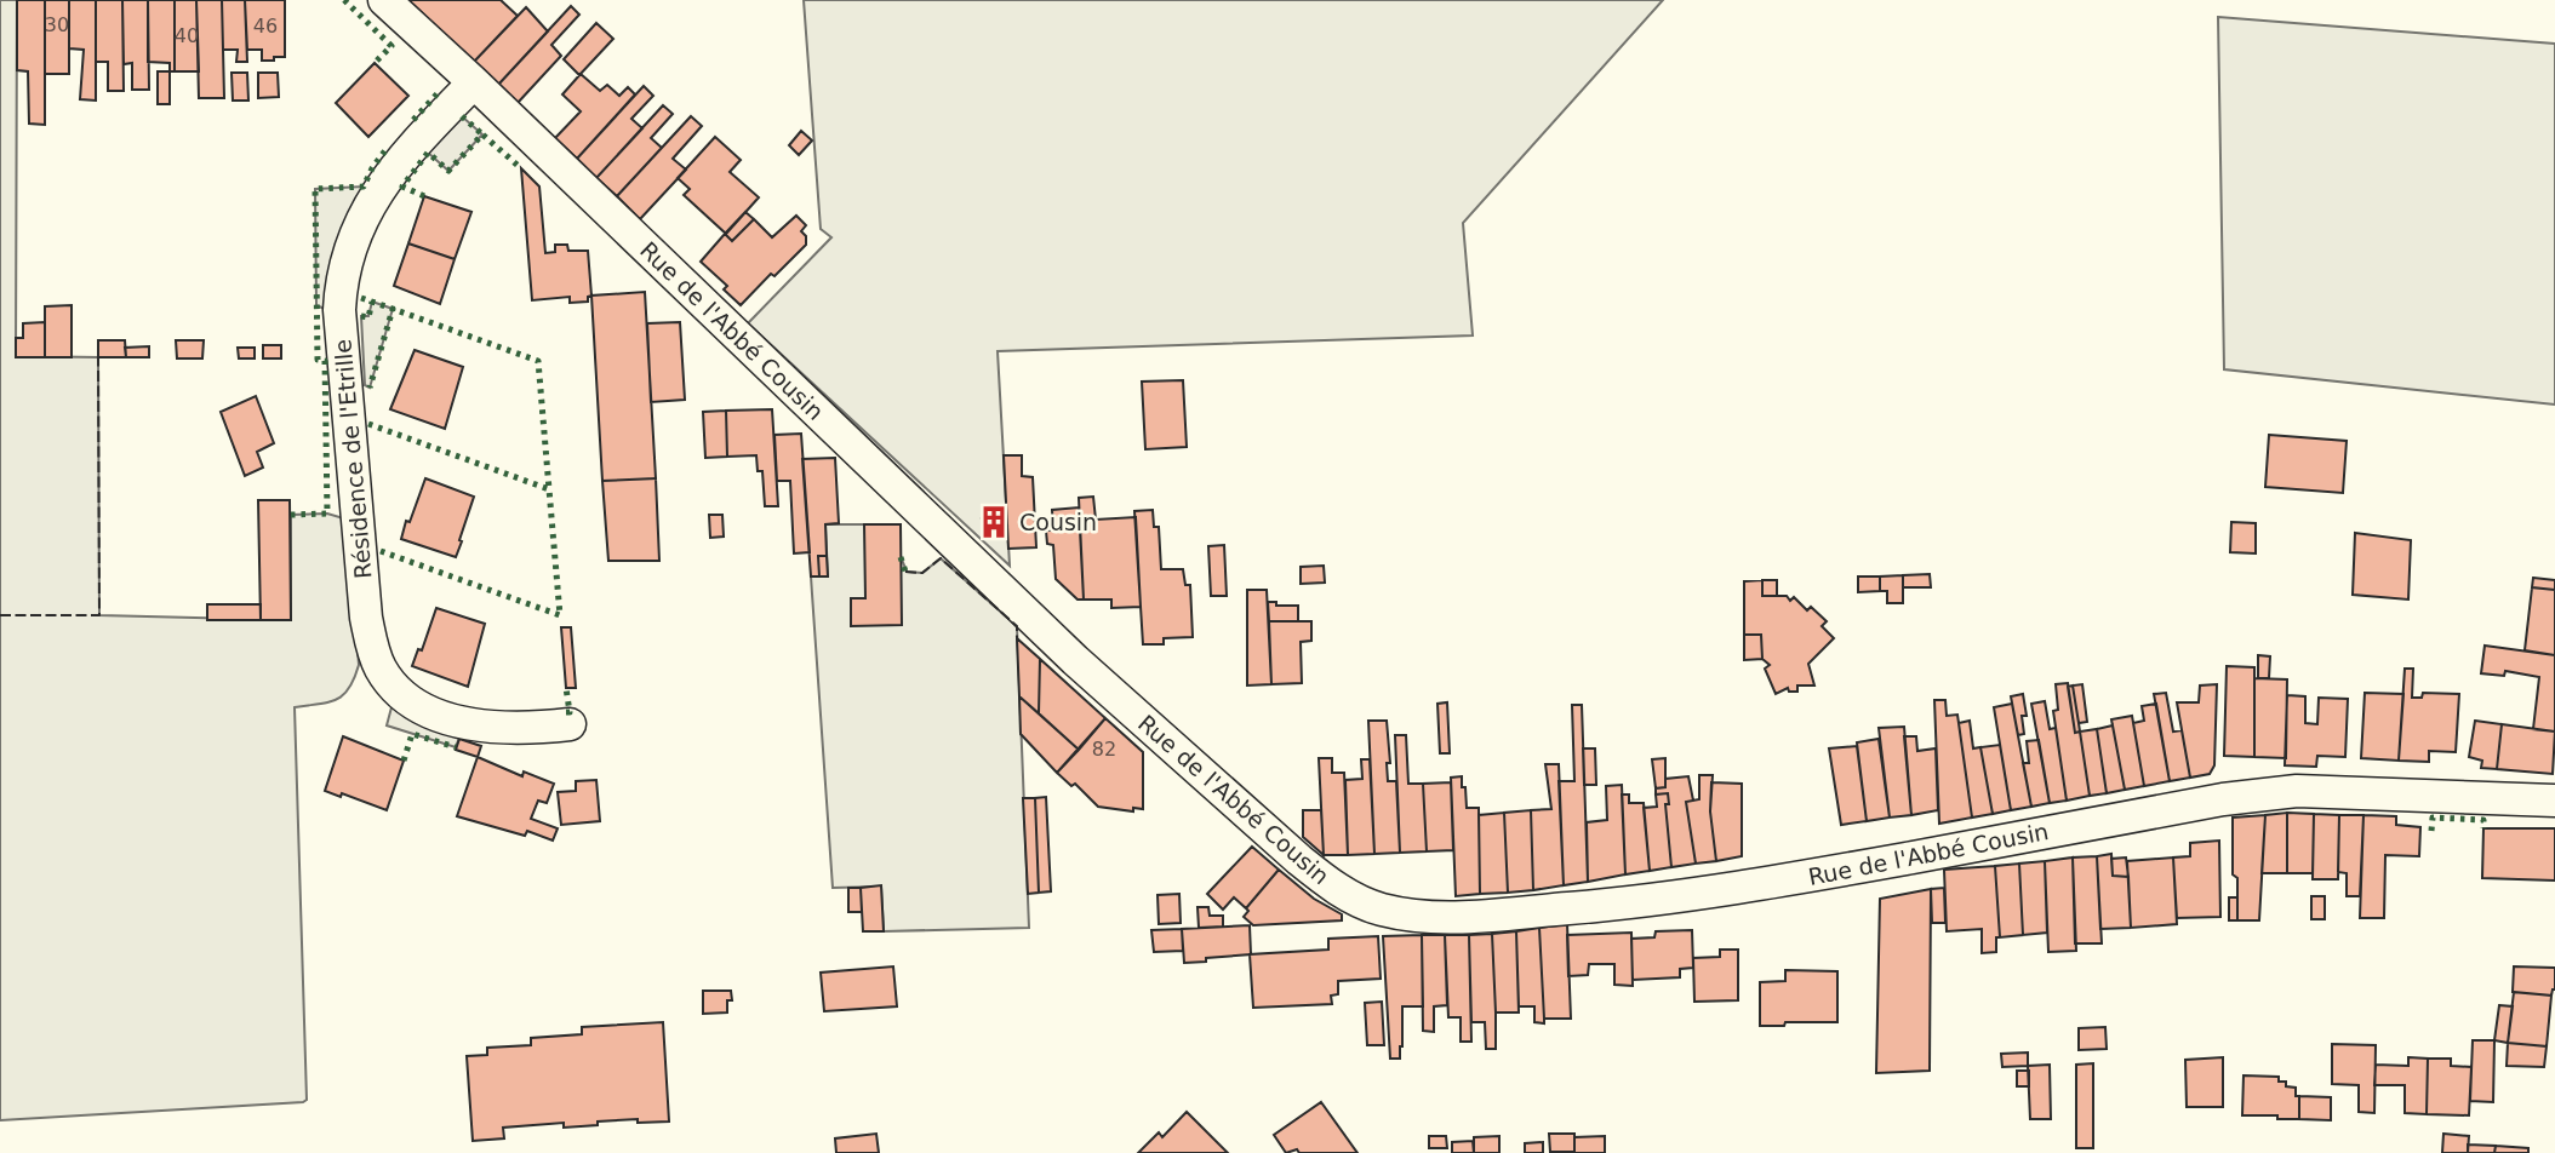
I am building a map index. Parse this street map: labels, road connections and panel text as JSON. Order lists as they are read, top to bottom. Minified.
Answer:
{"streets":{"street":["Rue de l'Abbé Cousin","Résidence de l'Etrille"]},"crossings":[["Rue de l'Abbé Cousin","Résidence de l'Etrille"]],"places":{"building":["Cousin"]},"house_numbers":["30","46","40","82"]}
